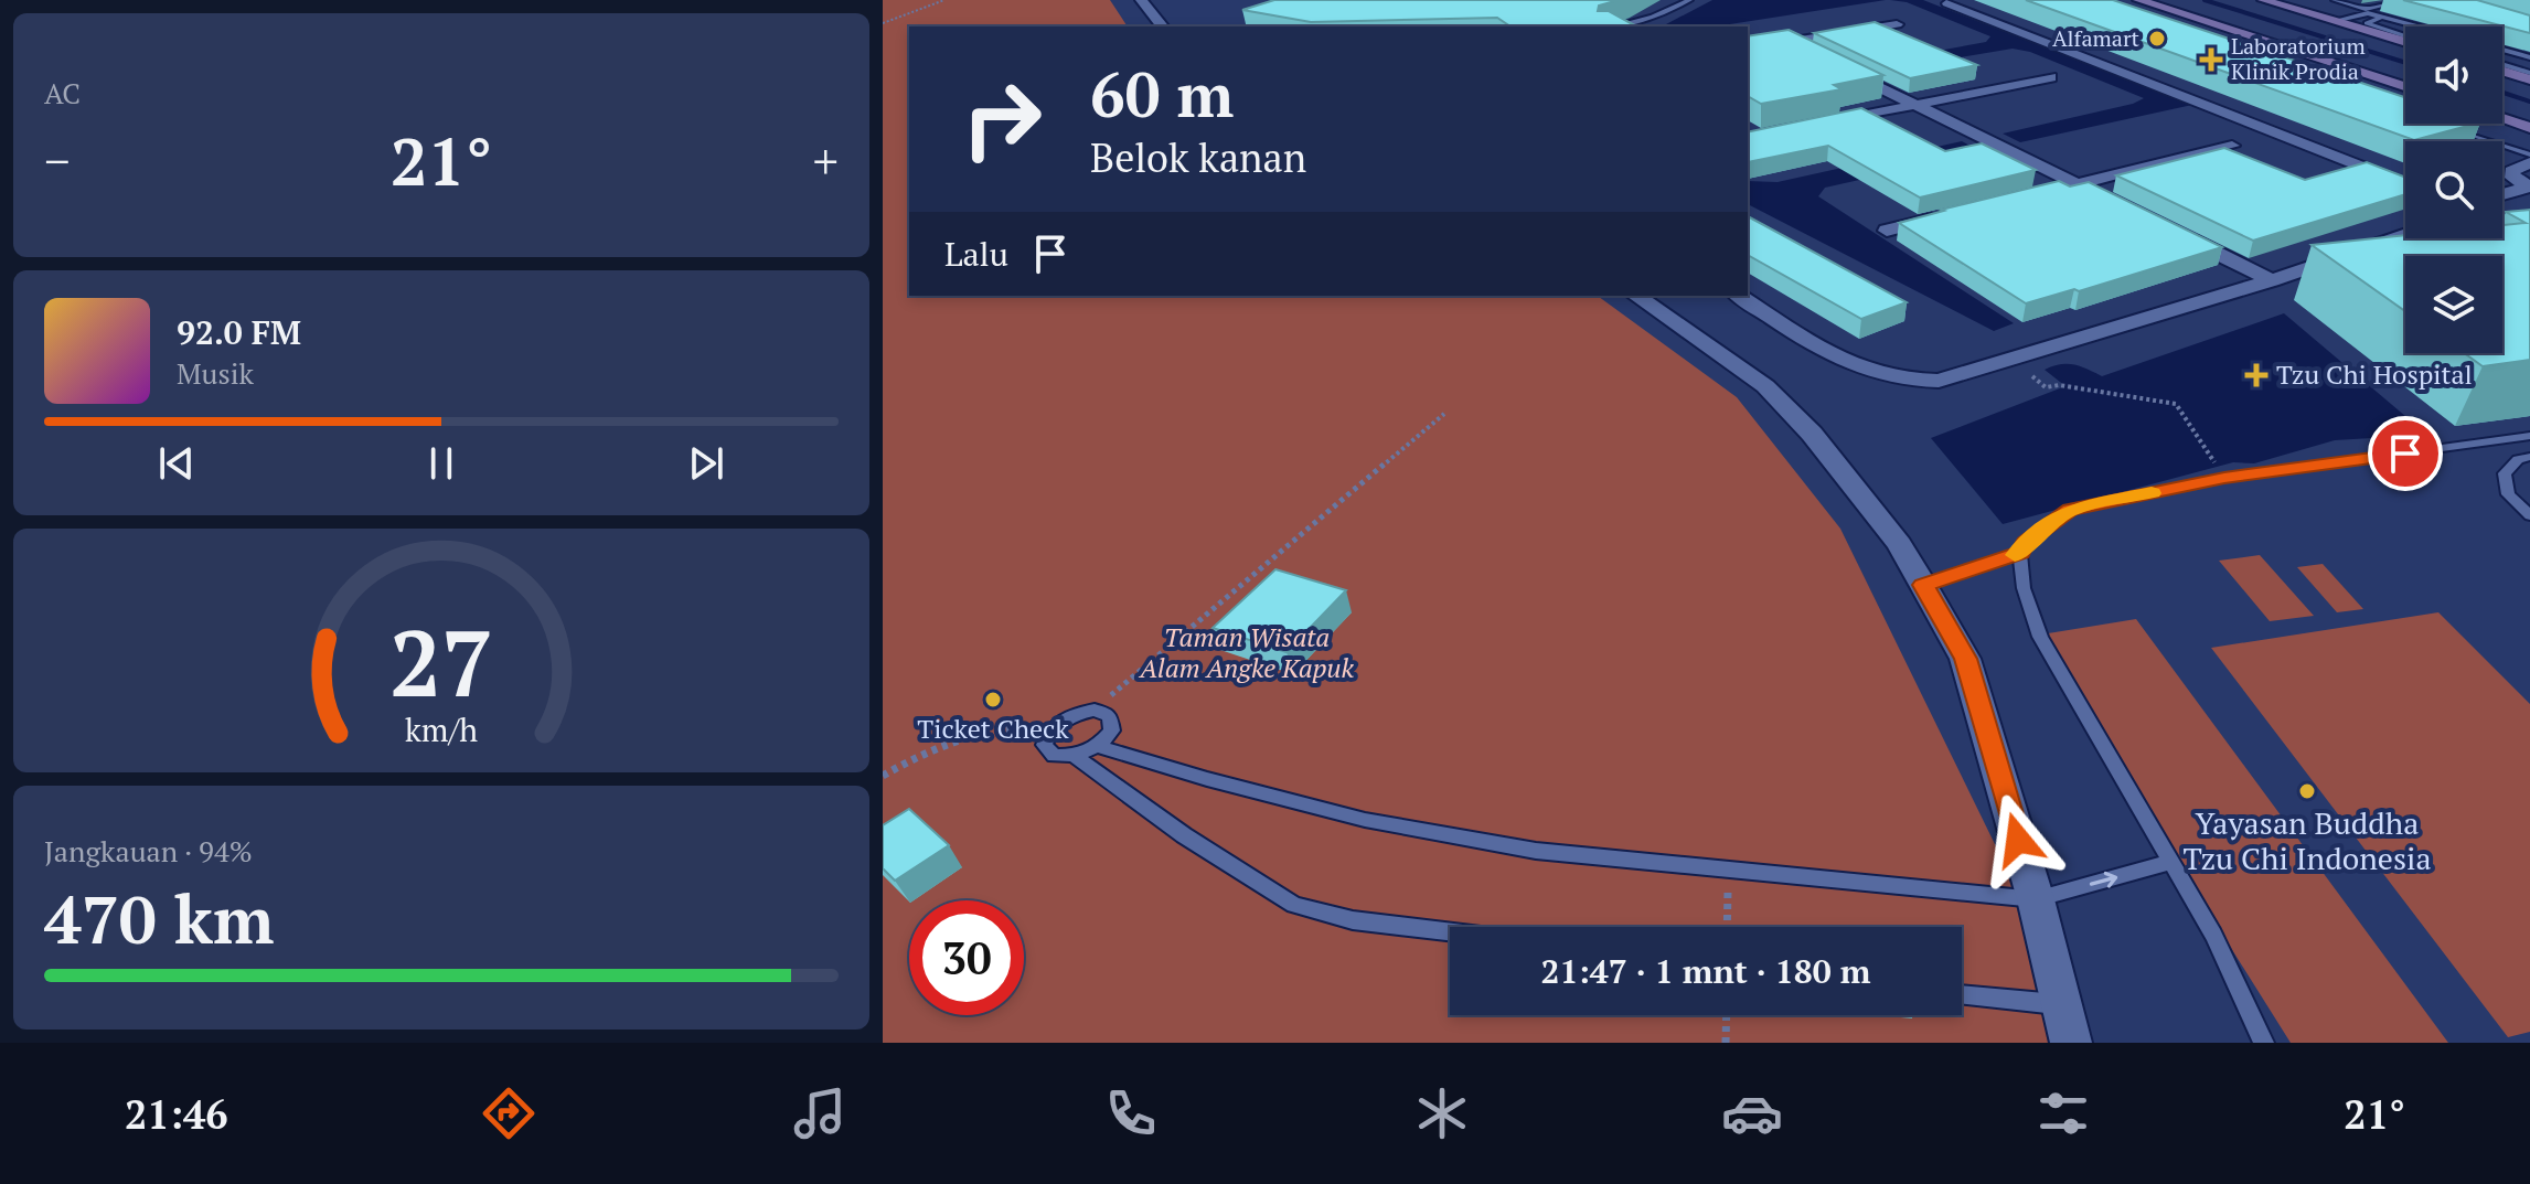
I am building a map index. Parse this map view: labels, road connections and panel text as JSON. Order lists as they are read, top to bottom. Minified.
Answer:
{"parks":["Taman Wisata Alam Angke Kapuk"],"places":{"other":["Alfamart","Ticket Check","Yayasan Buddha Tzu Chi Indonesia"],"health":["Laboratorium Klinik Prodia","Tzu Chi Hospital"]},"page":{"tile":["AC",["Jangkauan · 94%","470 km"]],"turn":["60 m","Belok kanan"],"heat":["−","21°","+"],"then":"Lalu","song":["92.0 FM","Musik"],"limit":"30","trip":"21:47 · 1 mnt · 180 m","tabs":["21:46","21°"],"gauge":["27","km/h"]}}
